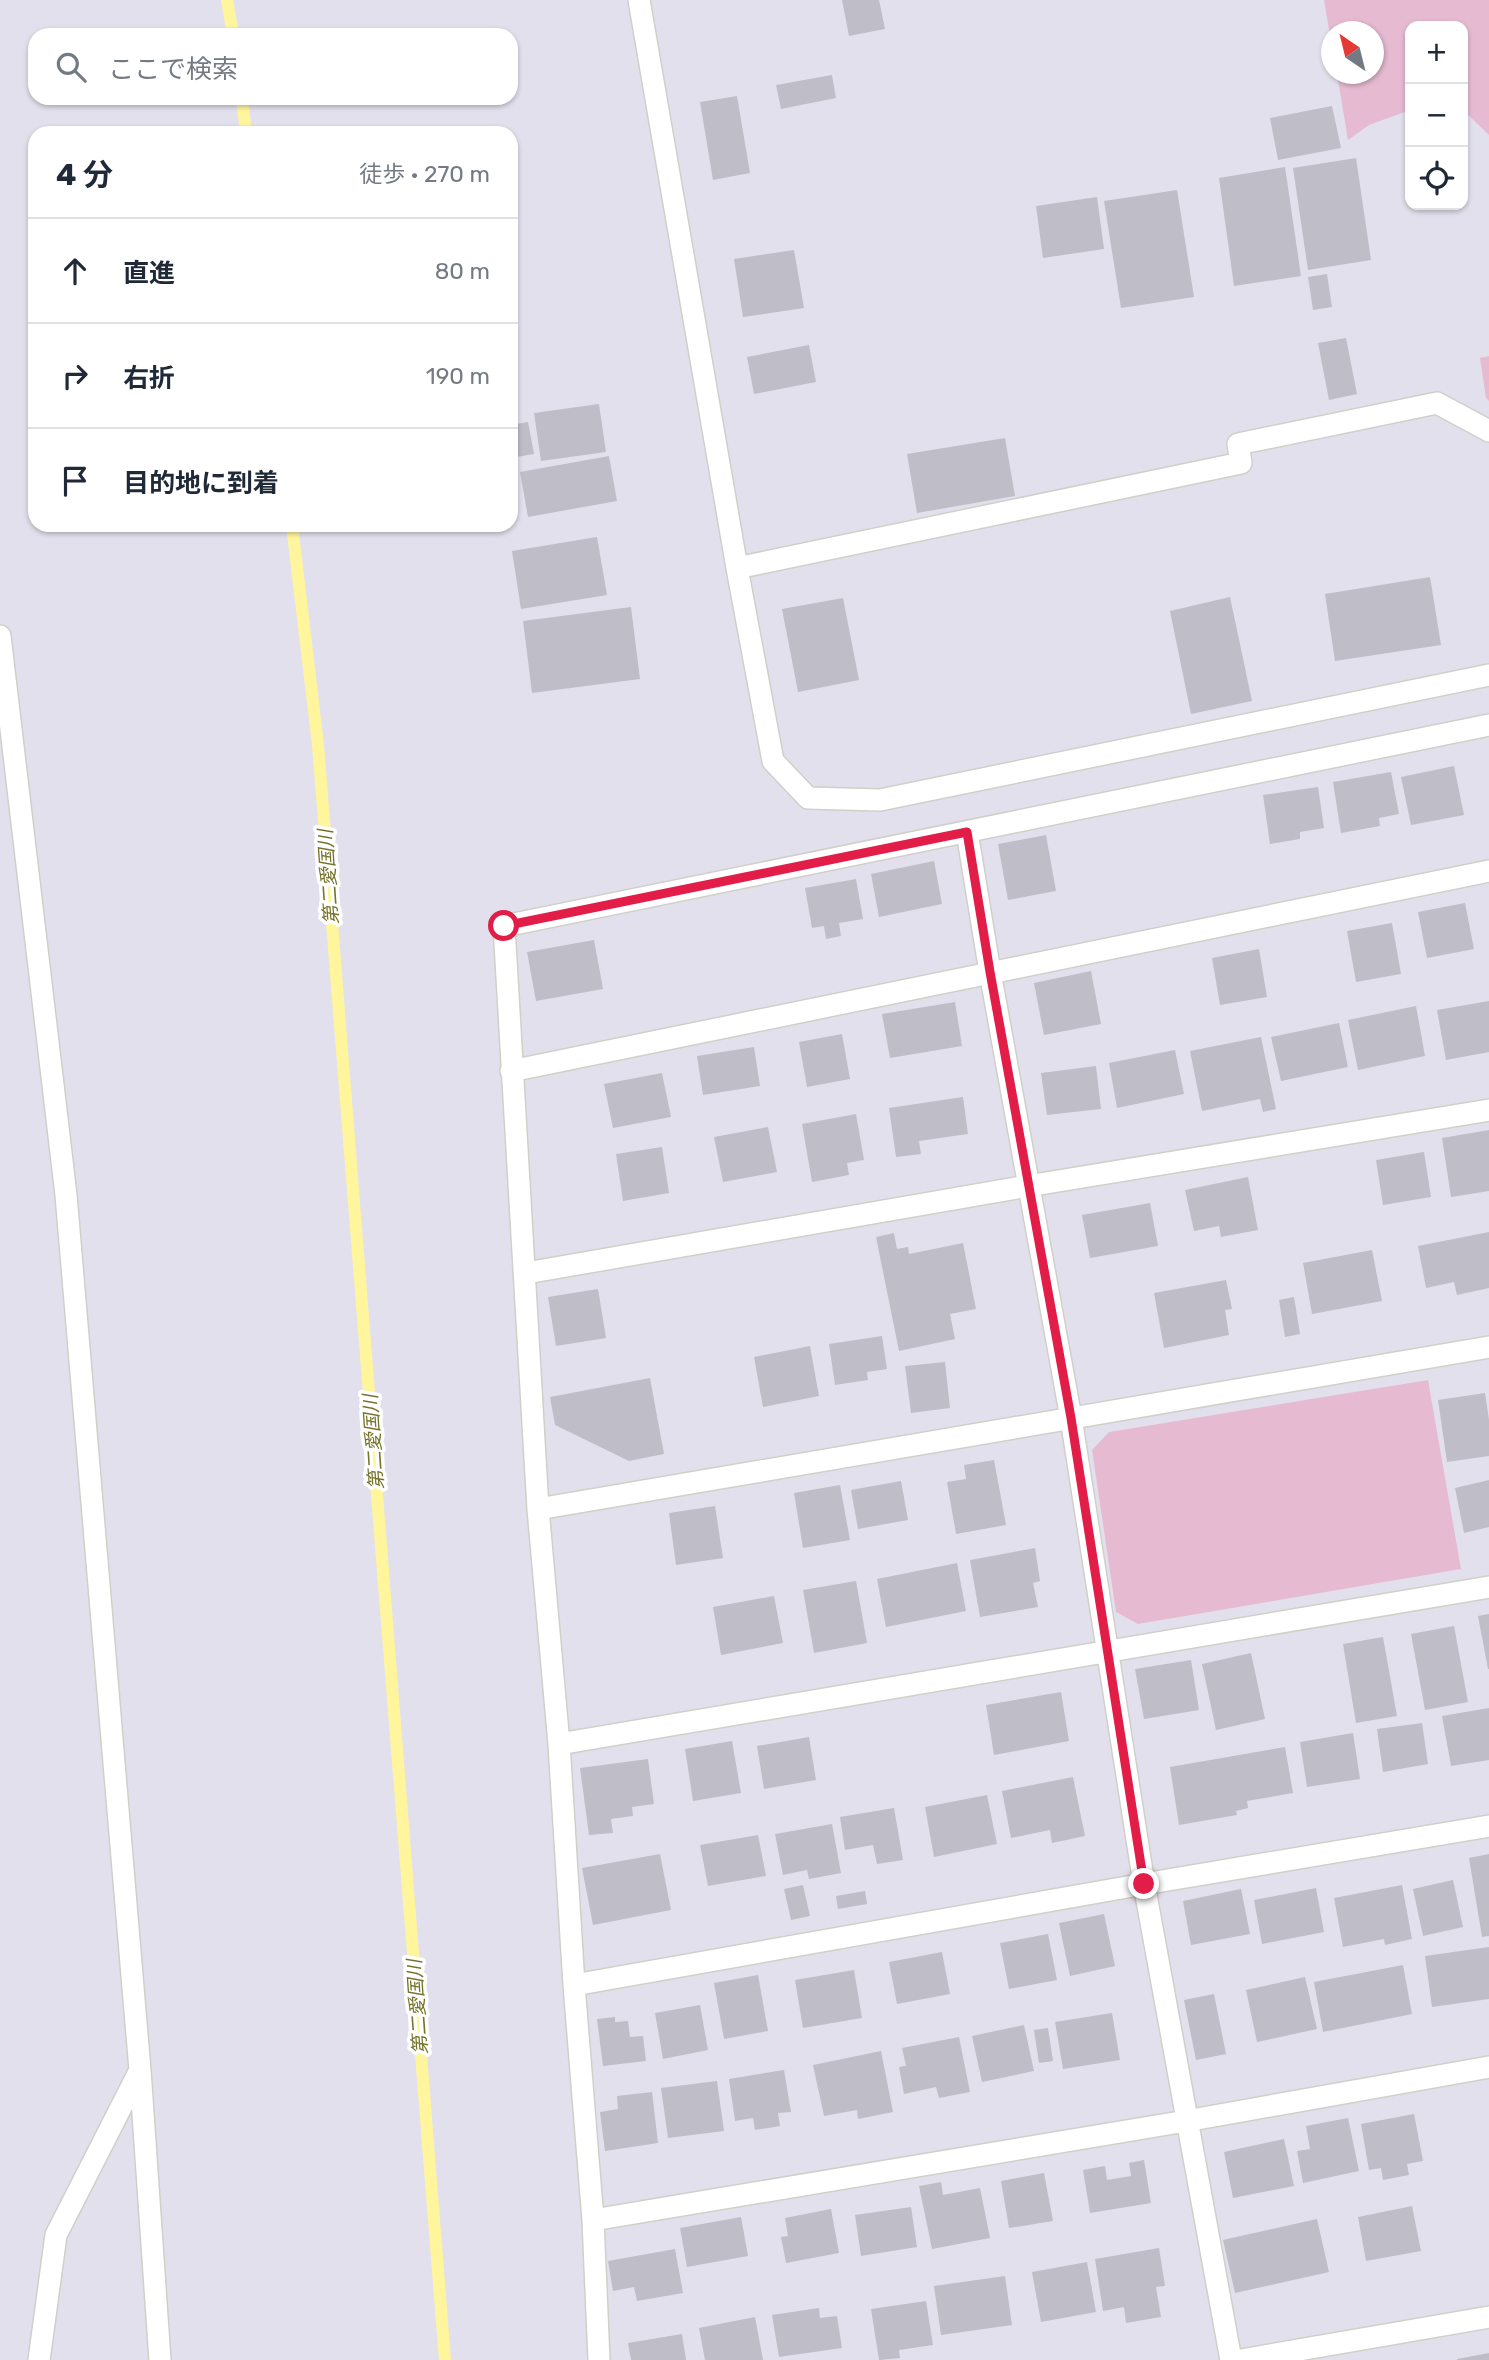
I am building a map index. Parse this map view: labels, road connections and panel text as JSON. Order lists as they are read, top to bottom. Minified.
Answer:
{"water":["第二愛国川"],"north":"top left","page":{"map_buttons":["+","−"],"search":"ここで検索","heading":["4 分","徒歩 · 270 m"],"list":[["直進","80 m"],["右折","190 m"],"目的地に到着"]}}
